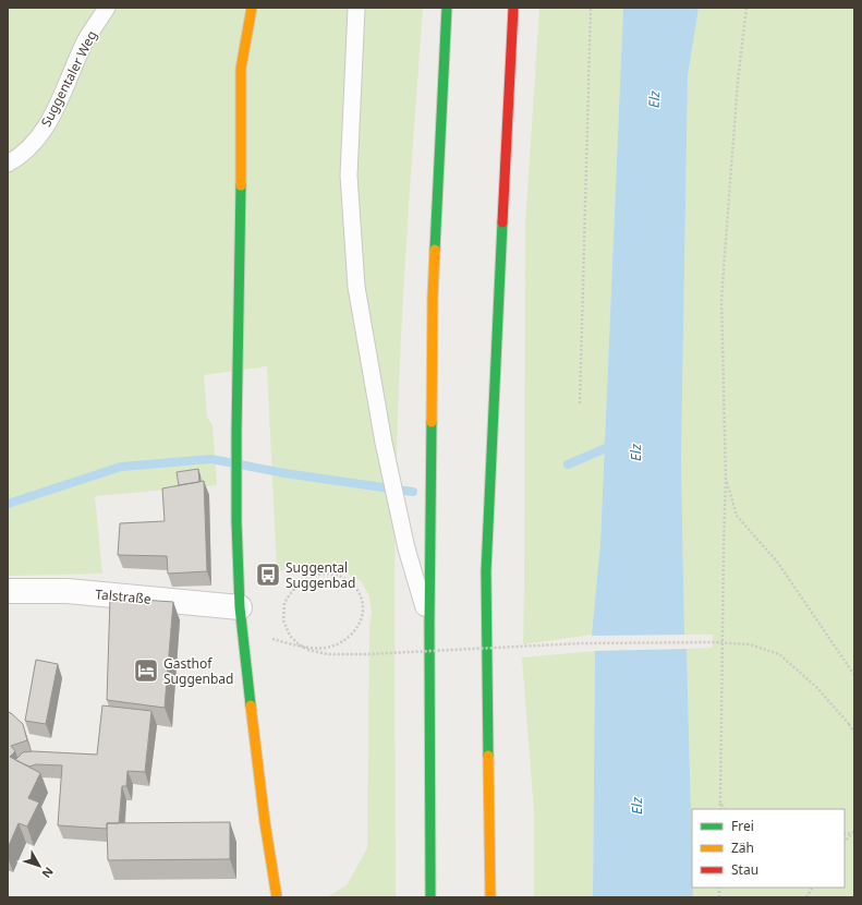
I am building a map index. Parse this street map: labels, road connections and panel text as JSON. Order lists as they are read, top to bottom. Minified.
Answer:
{"streets":{"street":["Talstraße"],"lane":["Suggentaler Weg"]},"water":["Elz"],"places":{"bus stop":["Suggental Suggenbad"],"hotel":["Gasthof Suggenbad"]},"legend":["Frei","Zäh","Stau"],"north":"bottom right"}
